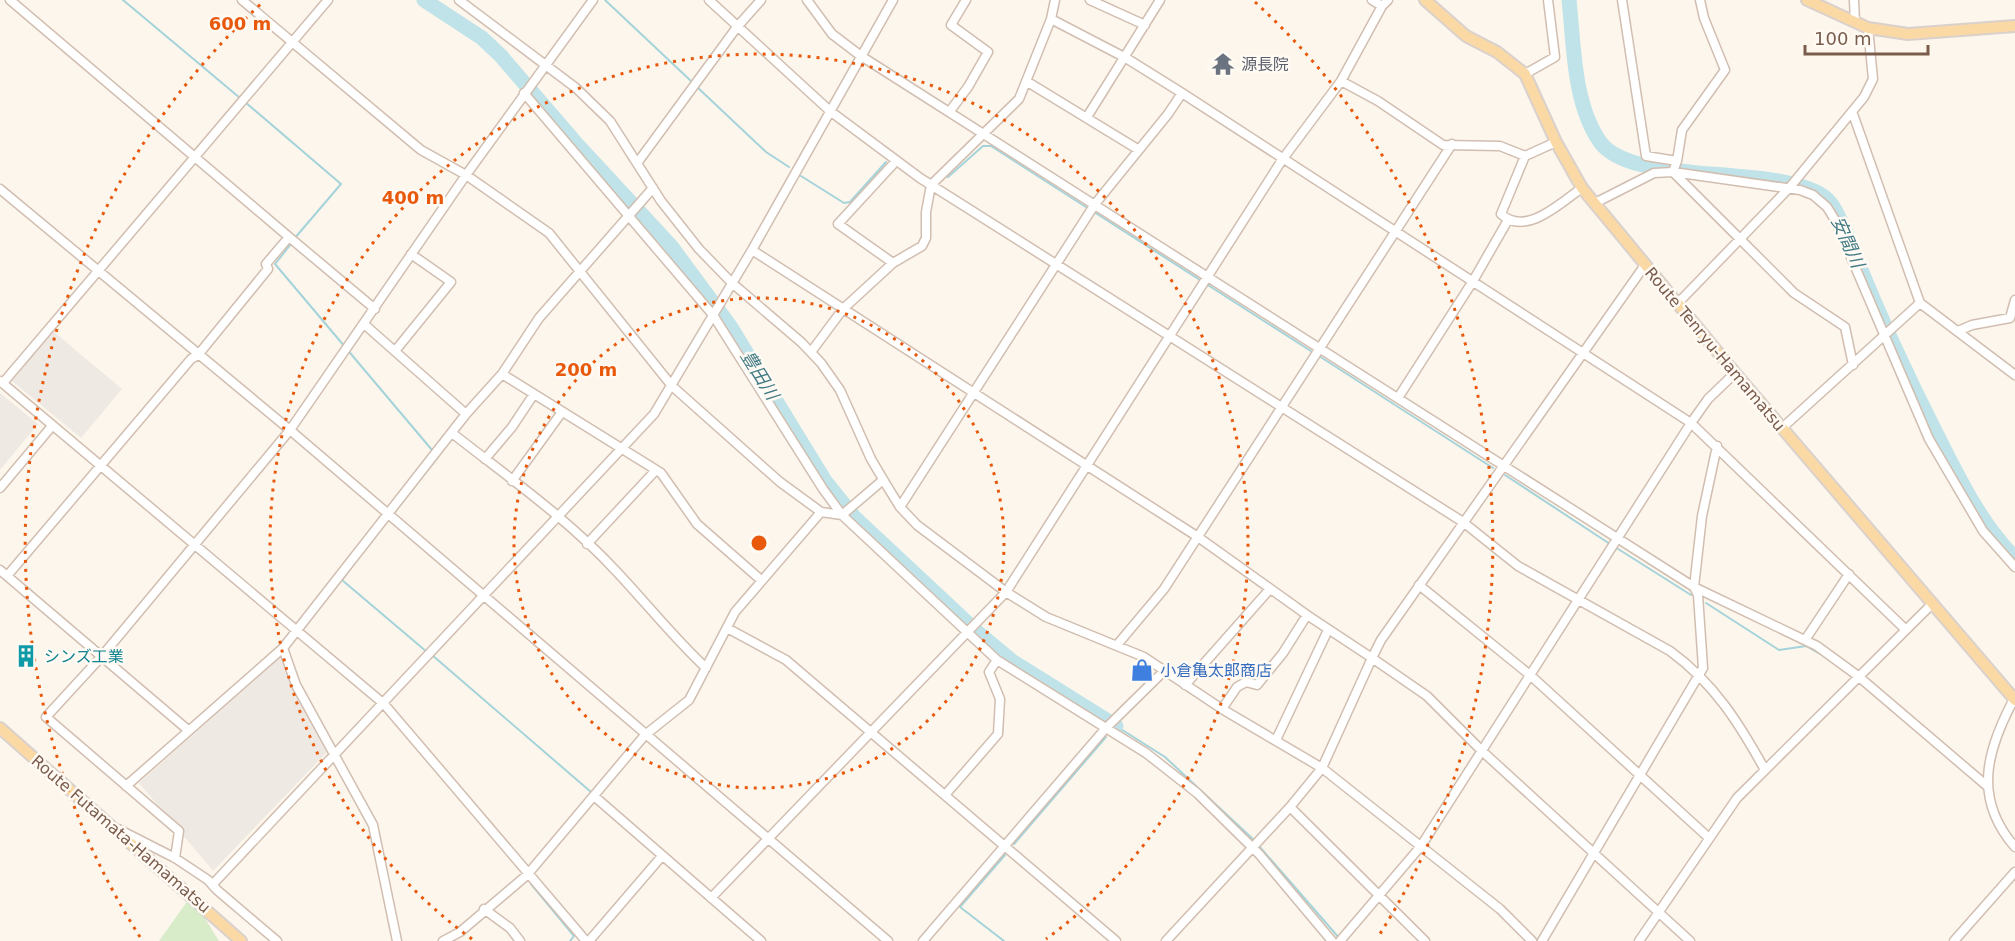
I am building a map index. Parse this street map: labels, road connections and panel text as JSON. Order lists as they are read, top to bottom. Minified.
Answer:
{"streets":{"main road":["Route Tenryu-Hamamatsu","Route Futamata-Hamamatsu"]},"water":["安間川","豊田川"],"places":{"temple":["源長院"],"building":["シンズ工業"],"shop":["小倉亀太郎商店"]},"scale_bar":"100 m","rings":["600 m","400 m","200 m"]}
